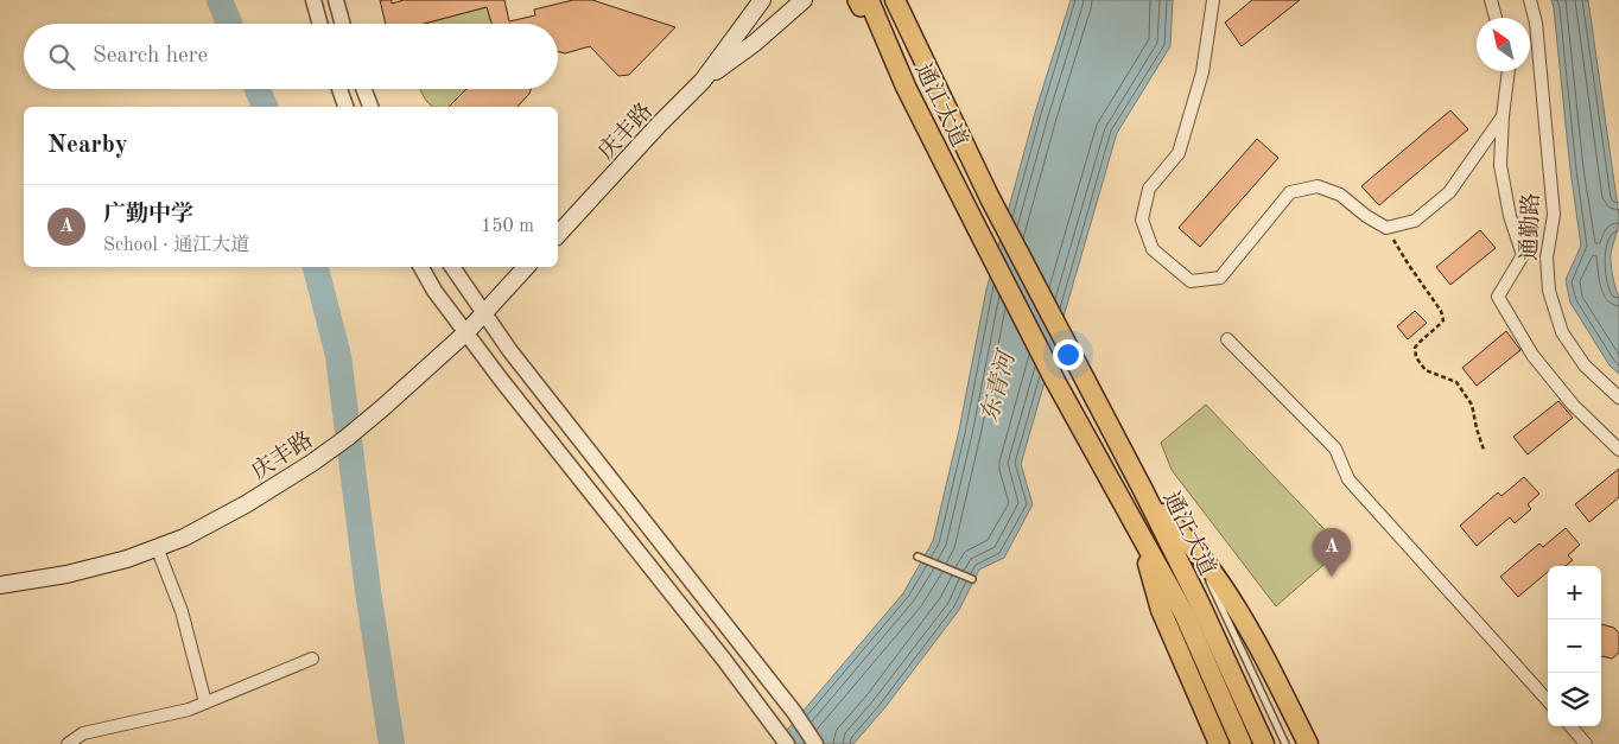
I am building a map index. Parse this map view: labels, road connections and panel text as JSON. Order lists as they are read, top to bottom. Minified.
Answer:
{"streets":{"highway":["通江大道"],"main road":["庆丰路"],"street":["通勤路"]},"water":["东青河"],"north":"top left","page":{"search":"Search here","heading":"Nearby","list":[{"mark":"A","name":"广勤中学","note":"School · 通江大道","value":"150 m"}],"pins":"A","map_buttons":["+","−"]}}
